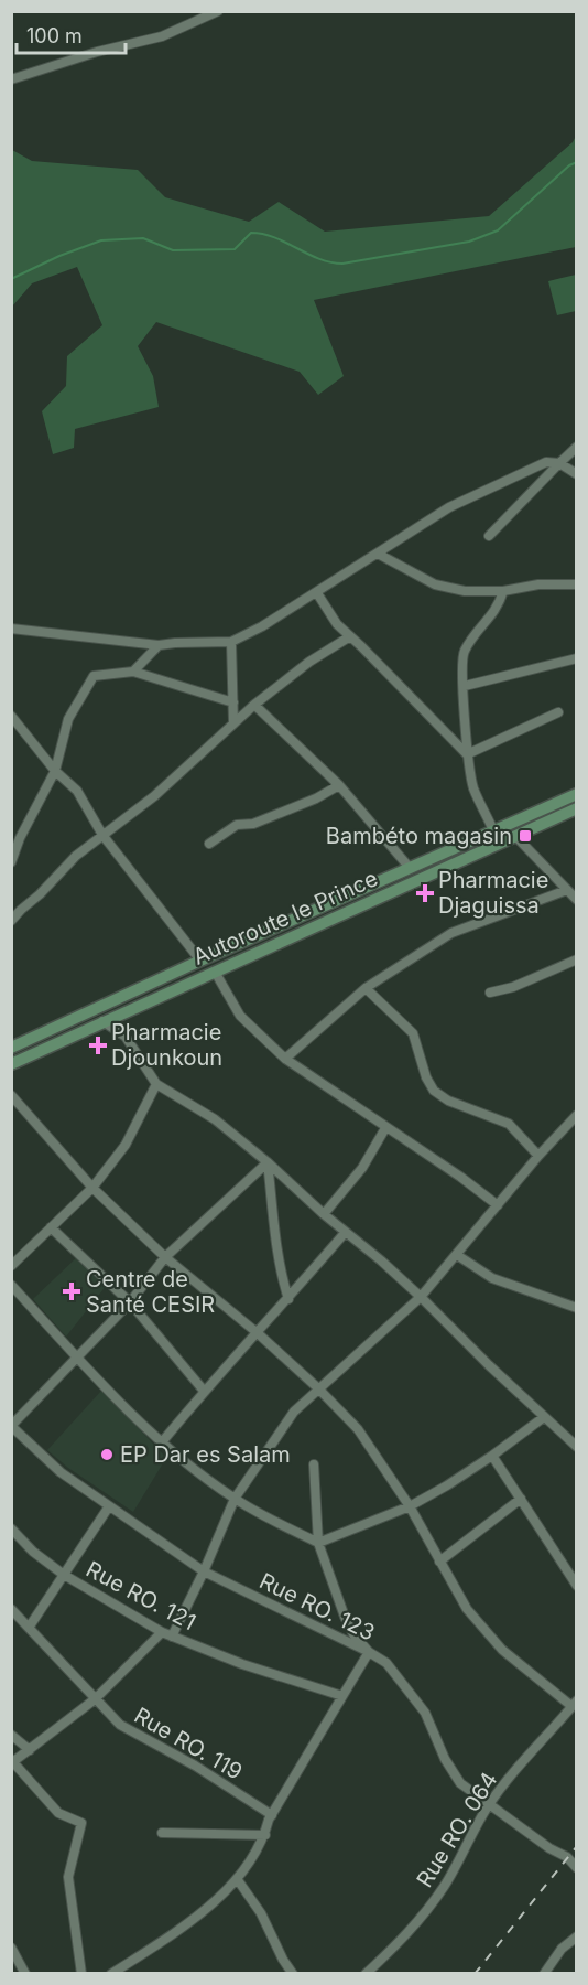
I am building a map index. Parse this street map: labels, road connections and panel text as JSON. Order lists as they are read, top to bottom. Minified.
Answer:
{"streets":{"main road":["Autoroute le Prince"],"street":["Rue RO. 121","Rue RO. 123","Rue RO. 119","Rue RO. 064"]},"crossings":[["Rue RO. 123","Rue RO. 064"]],"places":{"transit":["Bambéto magasin"],"health":["Pharmacie Djaguissa","Pharmacie Djounkoun","Centre de Santé CESIR"],"other":["EP Dar es Salam"]},"scale_bar":"100 m"}
